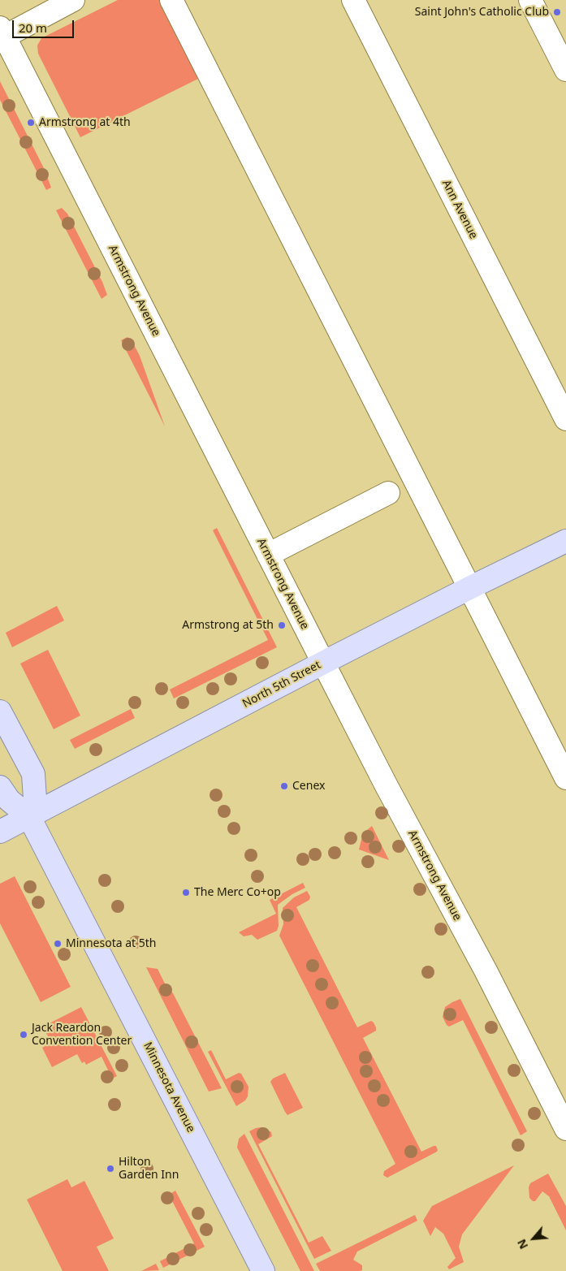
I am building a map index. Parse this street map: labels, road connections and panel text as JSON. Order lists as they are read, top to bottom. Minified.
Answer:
{"streets":{"main road":["North 5th Street","Minnesota Avenue"],"street":["Ann Avenue","Armstrong Avenue"]},"crossings":[["Armstrong Avenue","North 5th Street"],["North 5th Street","Minnesota Avenue"]],"places":["Saint John's Catholic Club","Armstrong at 4th","Armstrong at 5th","Cenex","The Merc Co+op","Minnesota at 5th","Jack Reardon Convention Center","Hilton Garden Inn"],"scale_bar":"20 m","north":"bottom left"}
